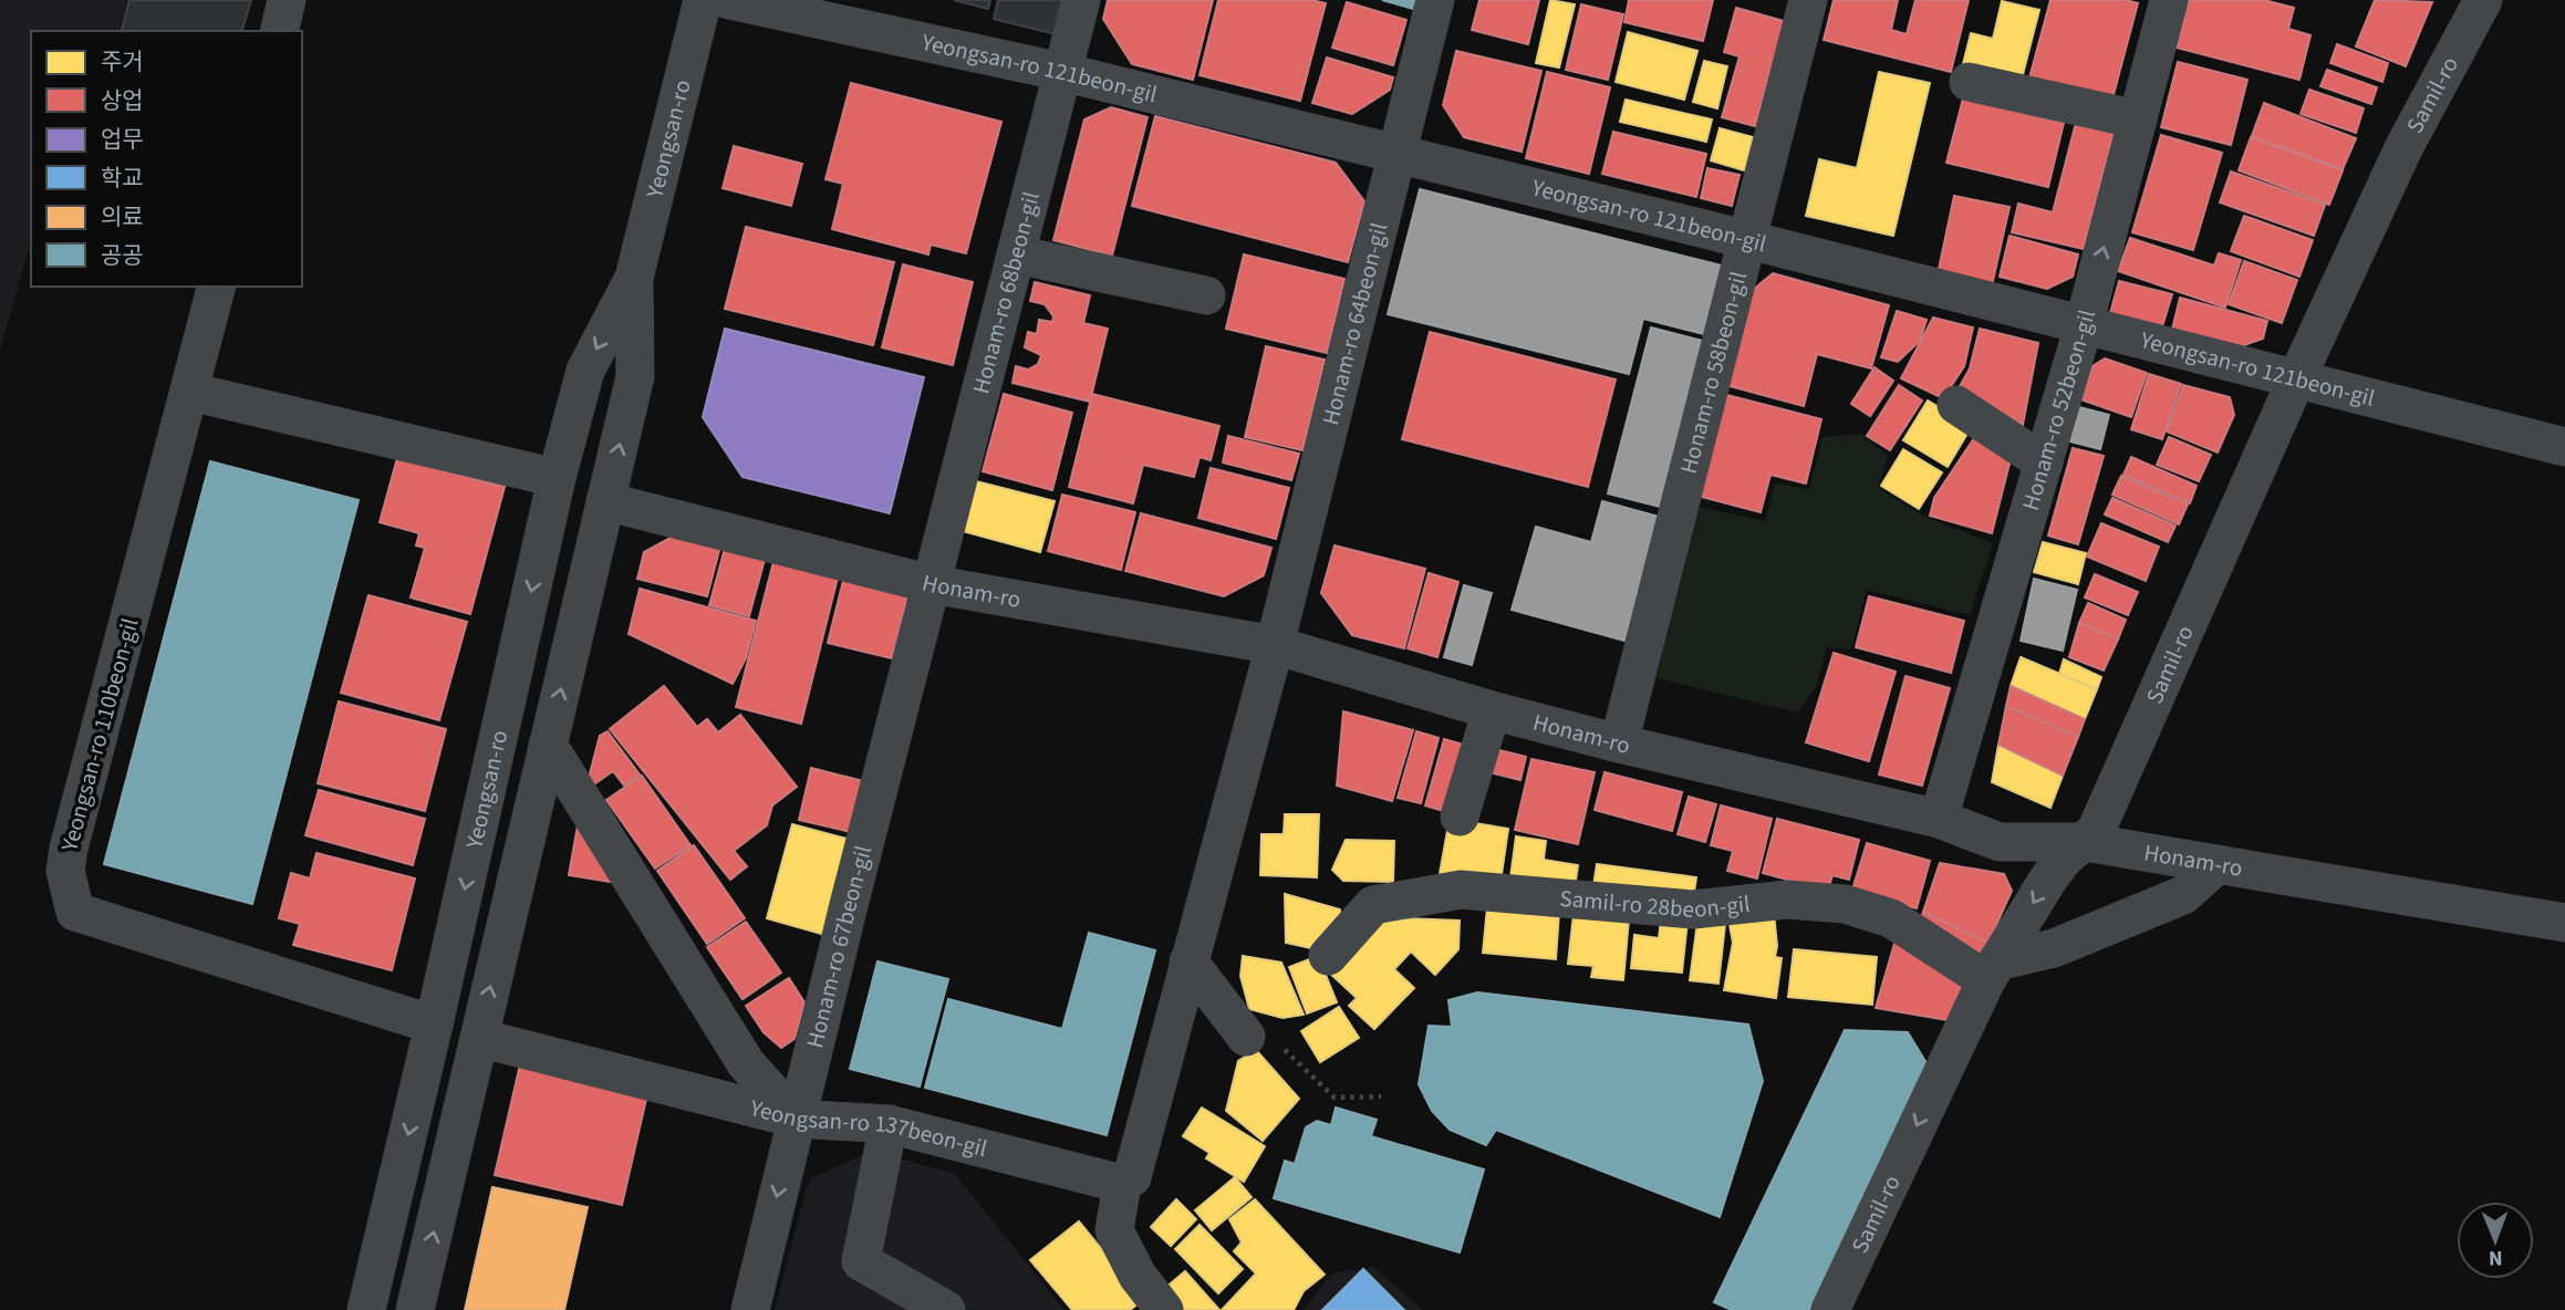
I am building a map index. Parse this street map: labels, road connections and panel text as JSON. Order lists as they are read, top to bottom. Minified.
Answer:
{"streets":{"street":["Yeongsan-ro 121beon-gil","Samil-ro","Yeongsan-ro","Honam-ro 68beon-gil","Honam-ro 64beon-gil","Honam-ro 58beon-gil","Honam-ro 52beon-gil","Honam-ro","Yeongsan-ro 110beon-gil","Samil-ro 28beon-gil","Honam-ro 67beon-gil","Yeongsan-ro 137beon-gil"]},"crossings":[["Yeongsan-ro 121beon-gil","Samil-ro"],["Yeongsan-ro 121beon-gil","Honam-ro 68beon-gil"],["Yeongsan-ro 121beon-gil","Honam-ro 64beon-gil"],["Yeongsan-ro 121beon-gil","Honam-ro 58beon-gil"],["Yeongsan-ro 121beon-gil","Honam-ro 52beon-gil"],["Samil-ro","Honam-ro"],["Samil-ro","Samil-ro 28beon-gil"],["Yeongsan-ro","Honam-ro"],["Yeongsan-ro","Yeongsan-ro 110beon-gil"],["Yeongsan-ro","Yeongsan-ro 137beon-gil"],["Honam-ro 68beon-gil","Honam-ro"],["Honam-ro 68beon-gil","Honam-ro 67beon-gil"],["Honam-ro 64beon-gil","Honam-ro"],["Honam-ro 58beon-gil","Honam-ro"],["Honam-ro 52beon-gil","Honam-ro"],["Honam-ro","Honam-ro 67beon-gil"],["Honam-ro 67beon-gil","Yeongsan-ro 137beon-gil"]],"one_way":["Samil-ro"],"legend":["주거","상업","업무","학교","의료","공공"],"north":"bottom"}
